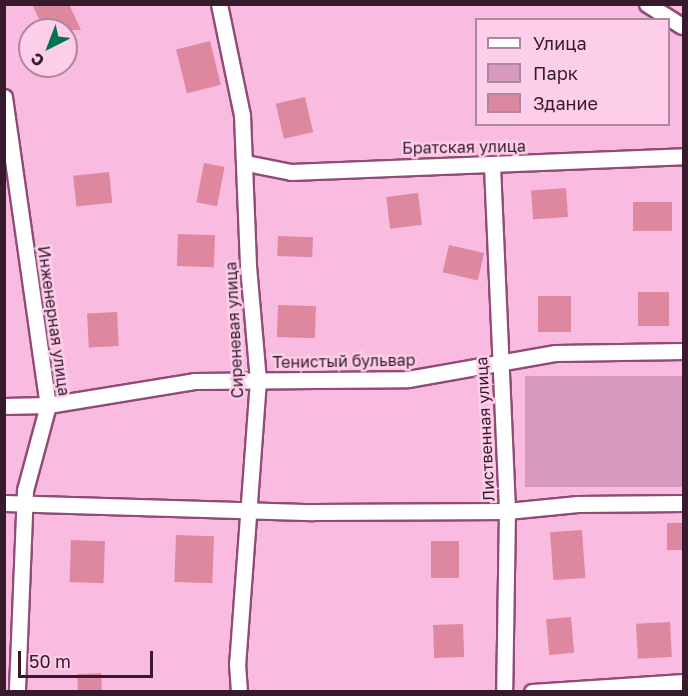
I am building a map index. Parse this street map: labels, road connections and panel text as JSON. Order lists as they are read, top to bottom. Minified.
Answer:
{"streets":{"street":["Братская улица","Инженерная улица","Сиреневая улица","Тенистый бульвар","Лиственная улица"]},"crossings":[["Братская улица","Сиреневая улица"],["Братская улица","Лиственная улица"],["Инженерная улица","Тенистый бульвар"],["Сиреневая улица","Тенистый бульвар"],["Тенистый бульвар","Лиственная улица"]],"legend":["Улица","Парк","Здание"],"scale_bar":"50 m","north":"bottom left"}
